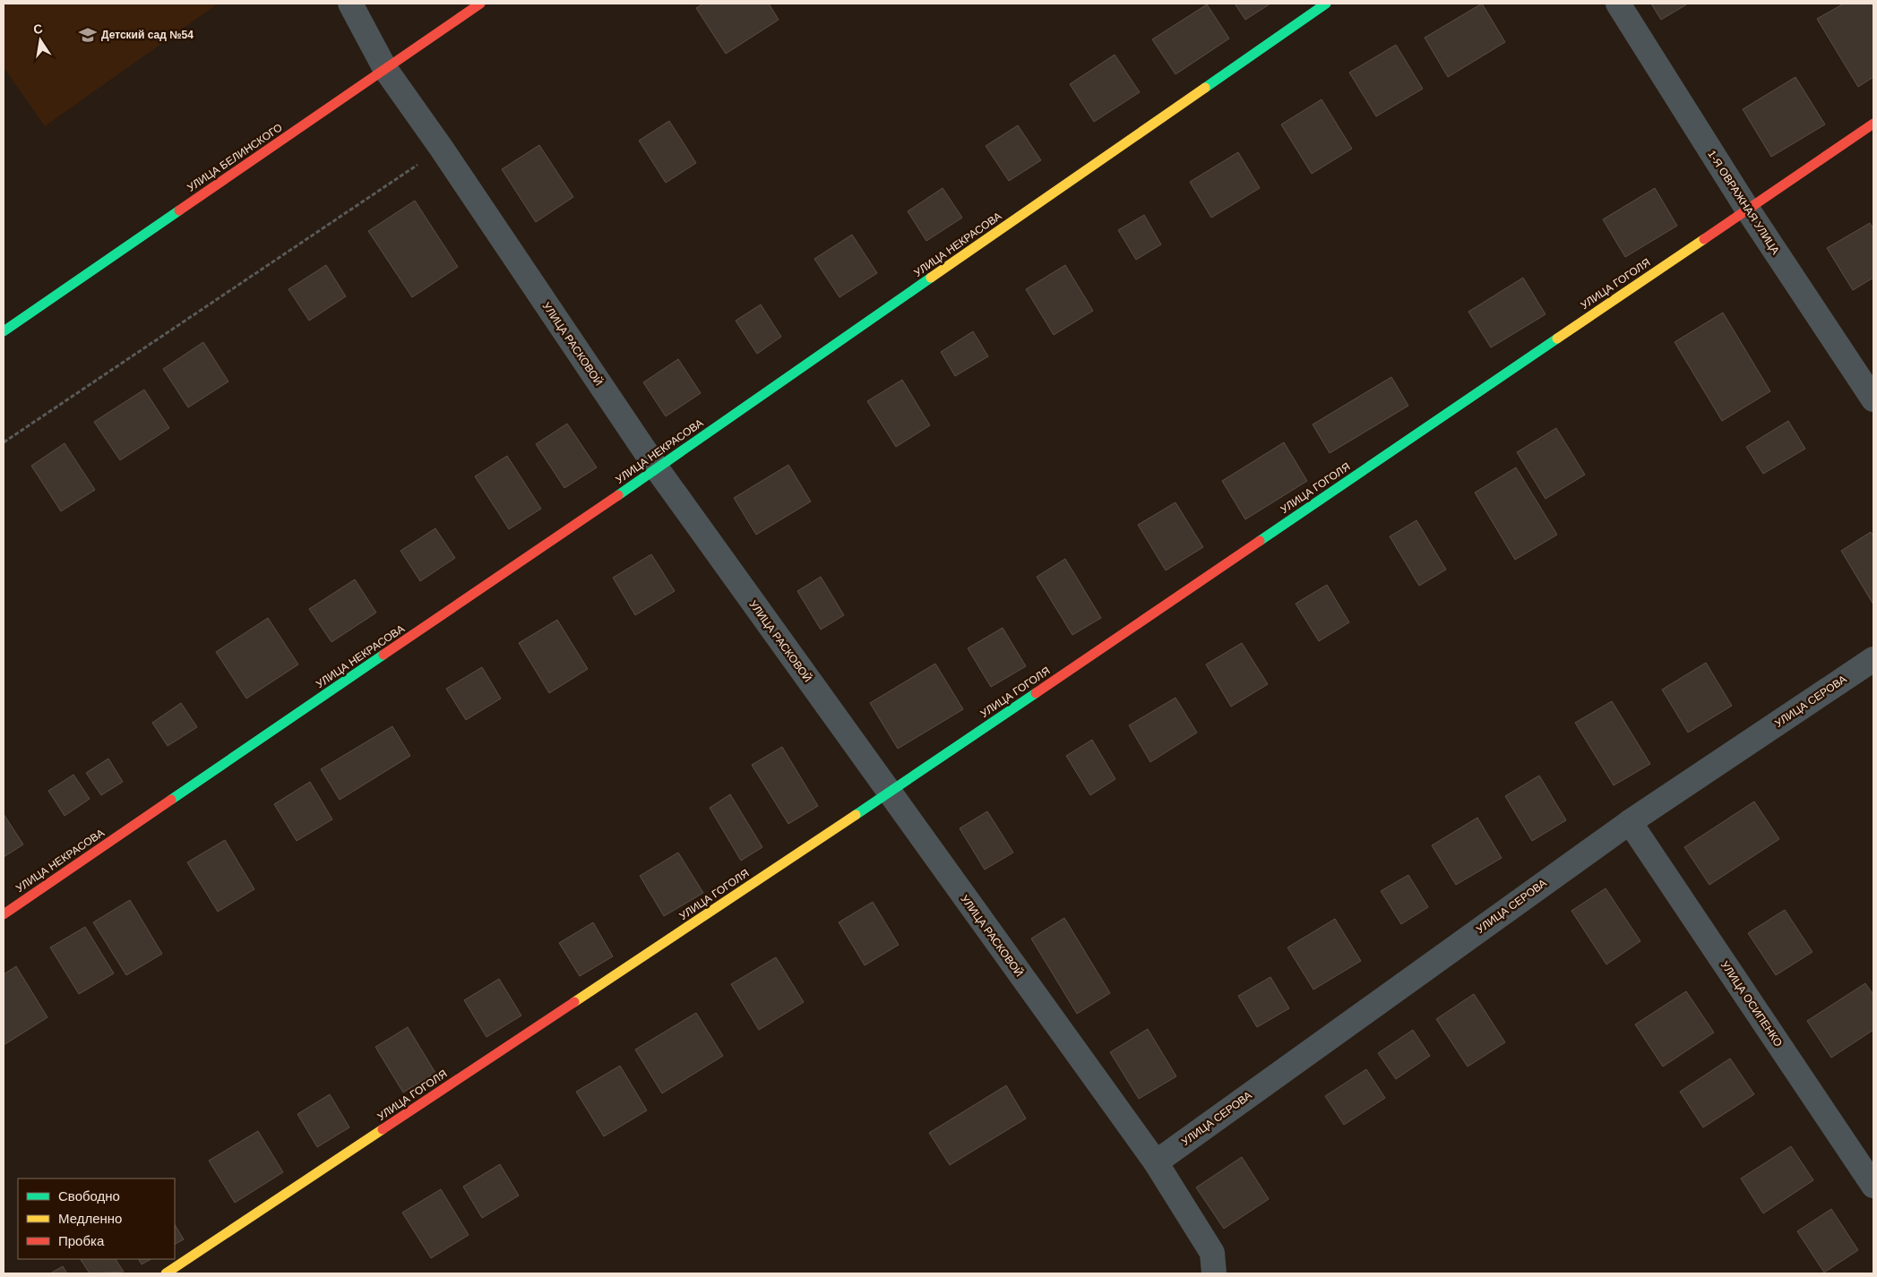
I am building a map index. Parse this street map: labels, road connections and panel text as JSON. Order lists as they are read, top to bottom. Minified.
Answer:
{"streets":{"street":["УЛИЦА БЕЛИНСКОГО","1-Я ОВРАЖНАЯ УЛИЦА","УЛИЦА НЕКРАСОВА","УЛИЦА ГОГОЛЯ","УЛИЦА РАСКОВОЙ","УЛИЦА СЕРОВА","УЛИЦА ОСИПЕНКО"]},"crossings":[["УЛИЦА БЕЛИНСКОГО","УЛИЦА РАСКОВОЙ"],["1-Я ОВРАЖНАЯ УЛИЦА","УЛИЦА ГОГОЛЯ"],["УЛИЦА НЕКРАСОВА","УЛИЦА РАСКОВОЙ"],["УЛИЦА ГОГОЛЯ","УЛИЦА РАСКОВОЙ"],["УЛИЦА РАСКОВОЙ","УЛИЦА СЕРОВА"],["УЛИЦА СЕРОВА","УЛИЦА ОСИПЕНКО"]],"places":{"school or university":["Детский сад №54"]},"legend":["Свободно","Медленно","Пробка"],"north":"top"}
